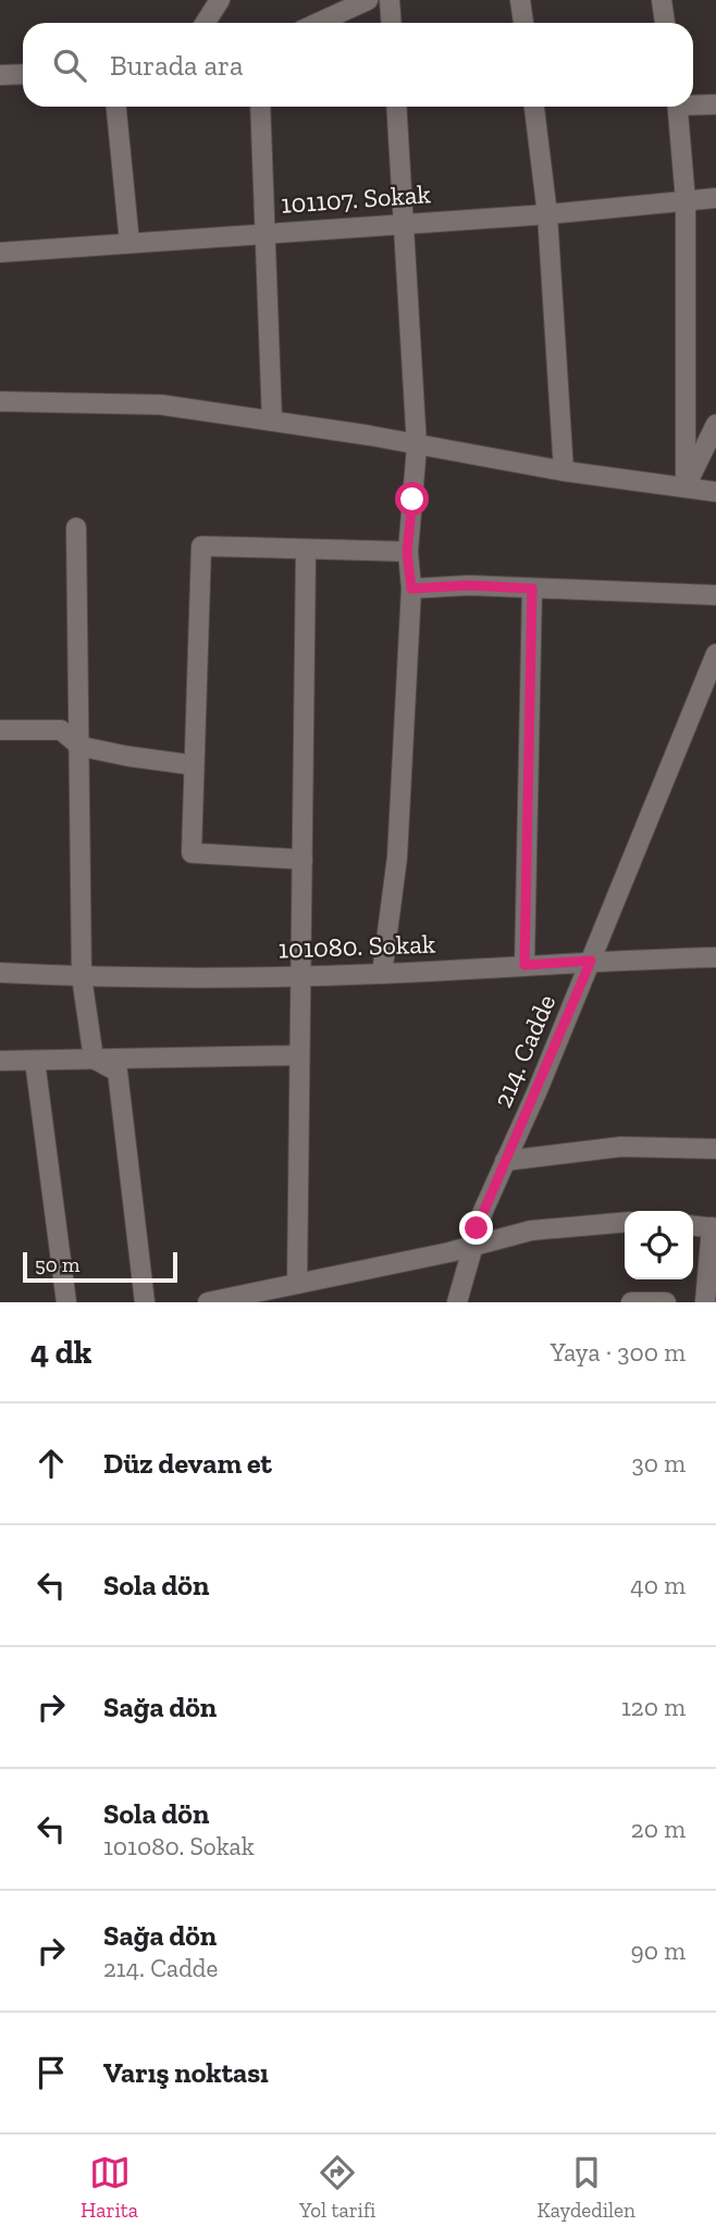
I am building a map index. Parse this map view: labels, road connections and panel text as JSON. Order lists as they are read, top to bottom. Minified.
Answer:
{"streets":{"street":["101107. Sokak","101080. Sokak","214. Cadde"]},"crossings":[["101080. Sokak","214. Cadde"]],"scale_bar":"50 m","page":{"search":"Burada ara","scale":"50 m","heading":["4 dk","Yaya · 300 m"],"list":[["Düz devam et","30 m"],["Sola dön","40 m"],["Sağa dön","120 m"],["Sola dön","101080. Sokak","20 m"],["Sağa dön","214. Cadde","90 m"],"Varış noktası"],"nav":["Harita","Yol tarifi","Kaydedilen"]}}
